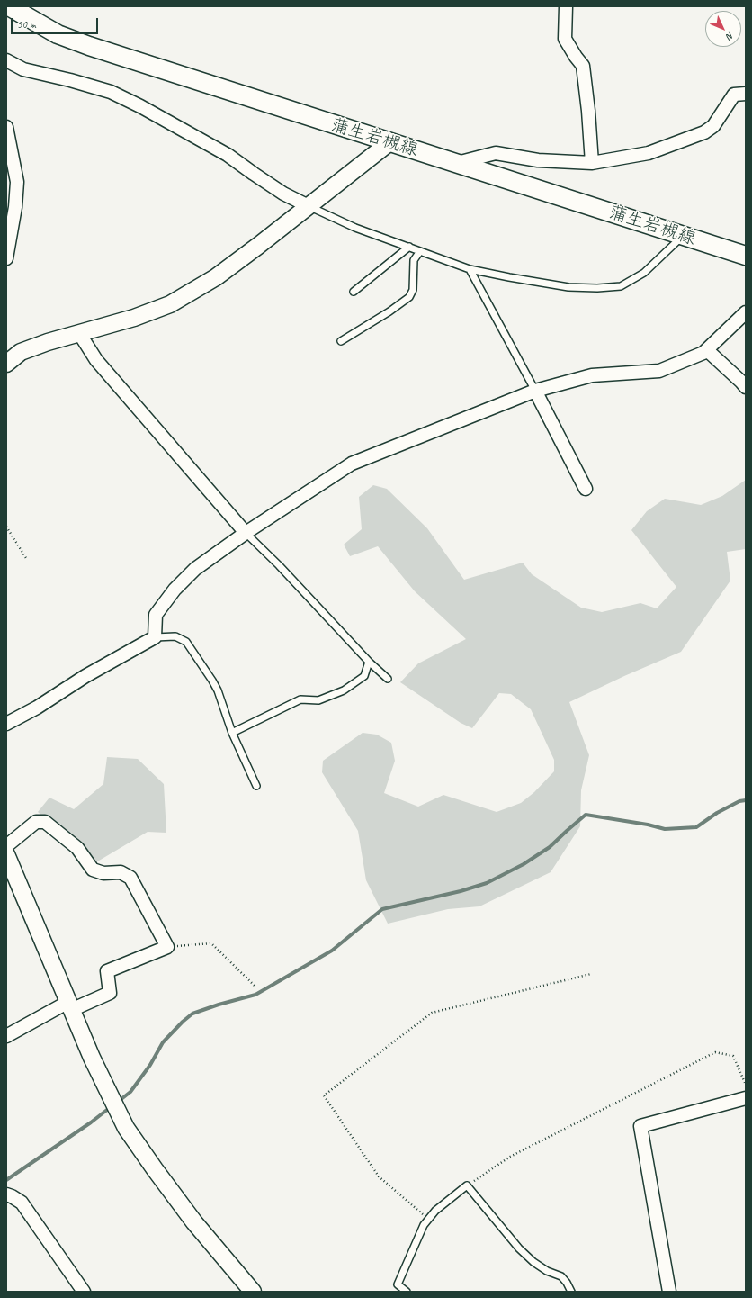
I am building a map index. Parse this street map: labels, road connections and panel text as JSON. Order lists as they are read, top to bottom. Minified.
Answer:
{"streets":{"main road":["蒲生岩槻線"]},"scale_bar":"50 m","north":"bottom right"}
